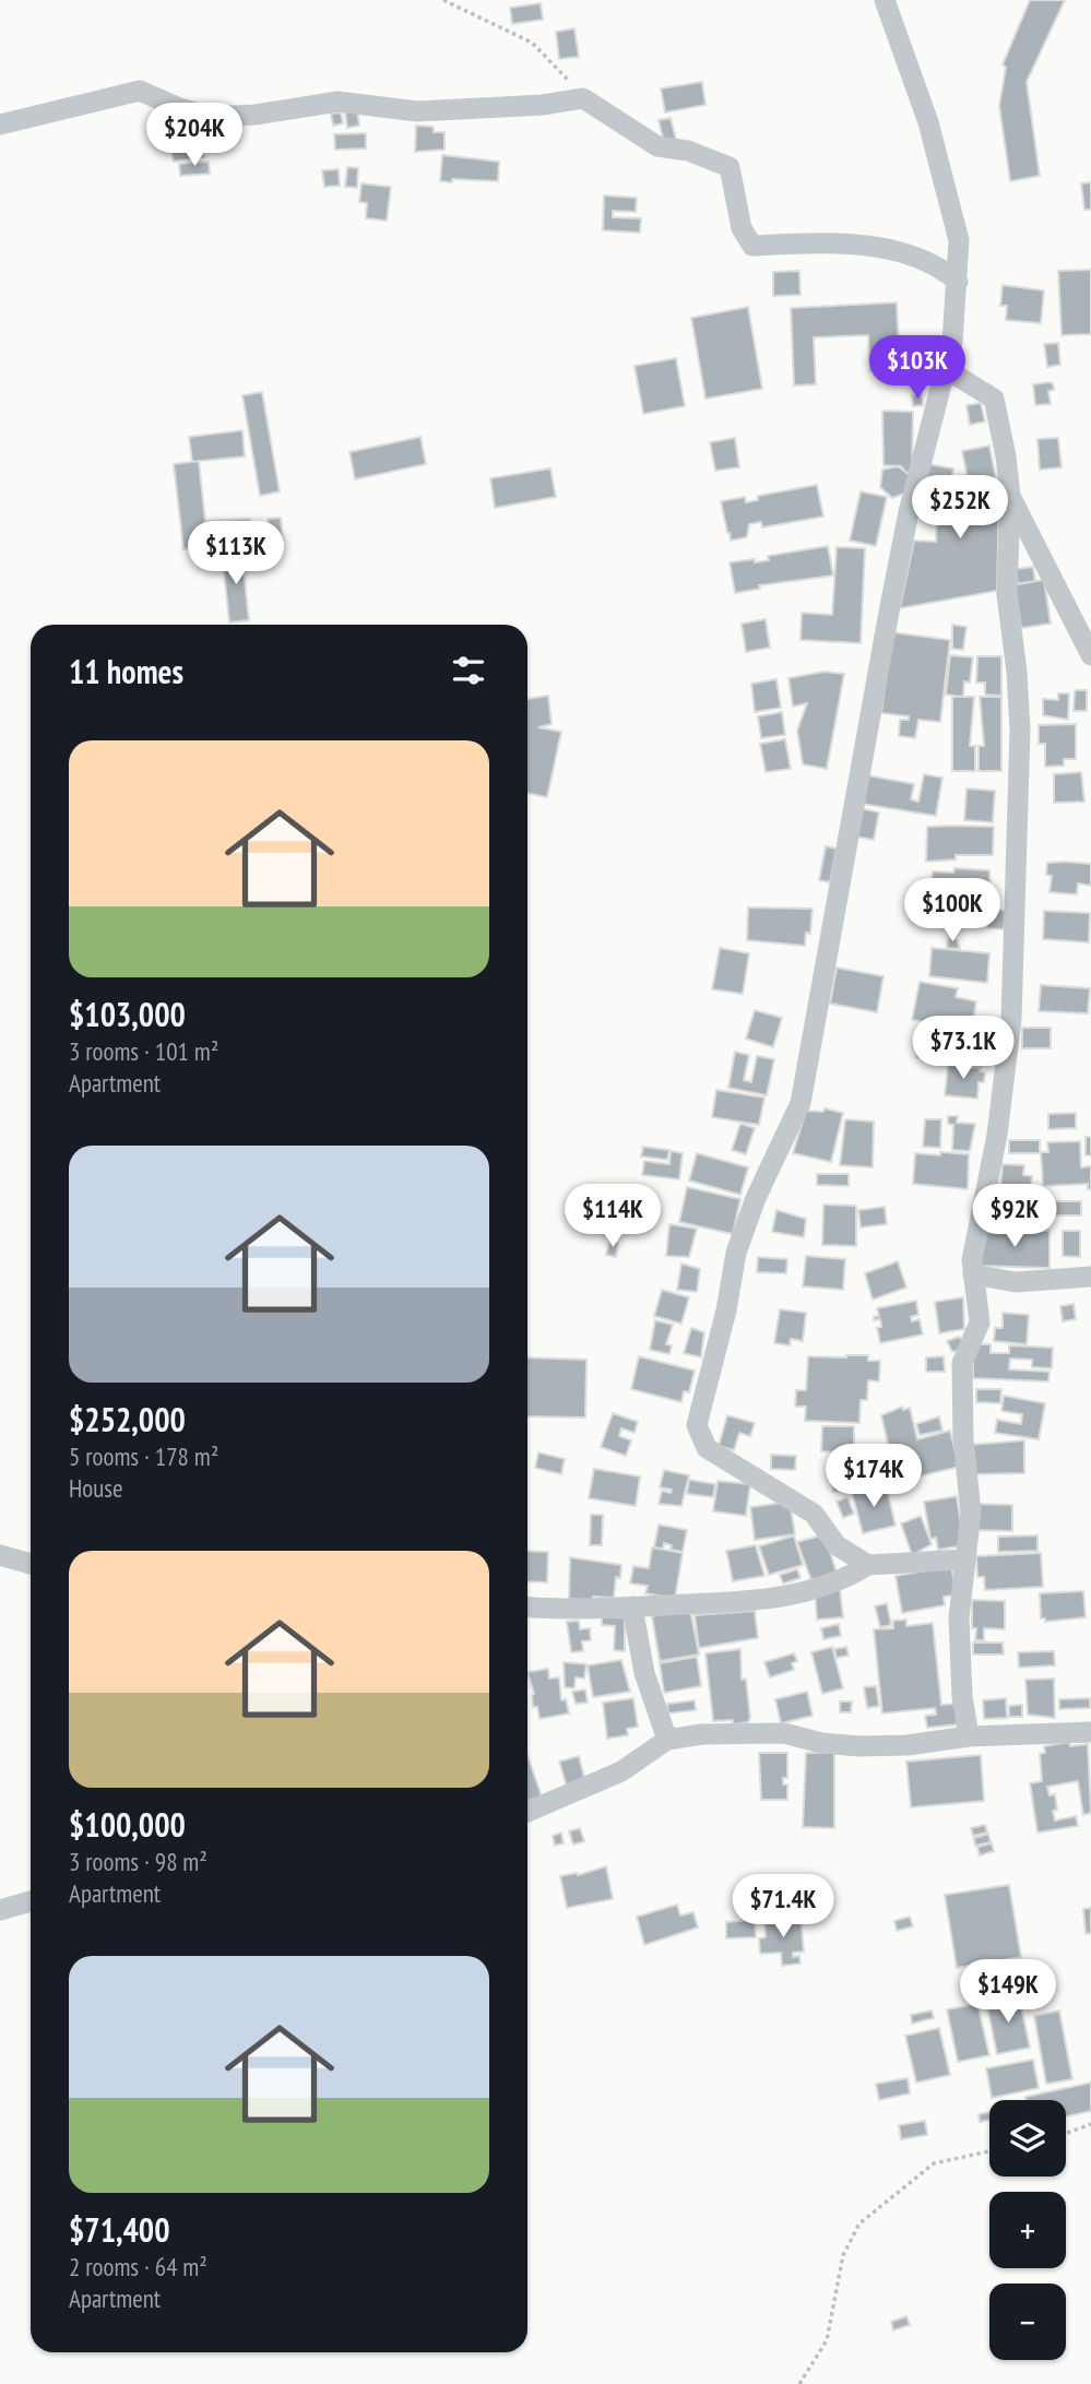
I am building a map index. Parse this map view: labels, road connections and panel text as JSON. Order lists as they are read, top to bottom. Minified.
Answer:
{"page":{"price":["$204K","$103K","$252K","$113K","$100K","$73.1K","$114K","$92K","$174K","$71.4K","$149K"],"heading":"11 homes","list":[{"name":"$103,000","note":"3 rooms · 101 m² · Apartment"},{"name":"$252,000","note":"5 rooms · 178 m² · House"},{"name":"$100,000","note":"3 rooms · 98 m² · Apartment"},{"name":"$71,400","note":"2 rooms · 64 m² · Apartment"}],"map_buttons":["+","−"]}}
